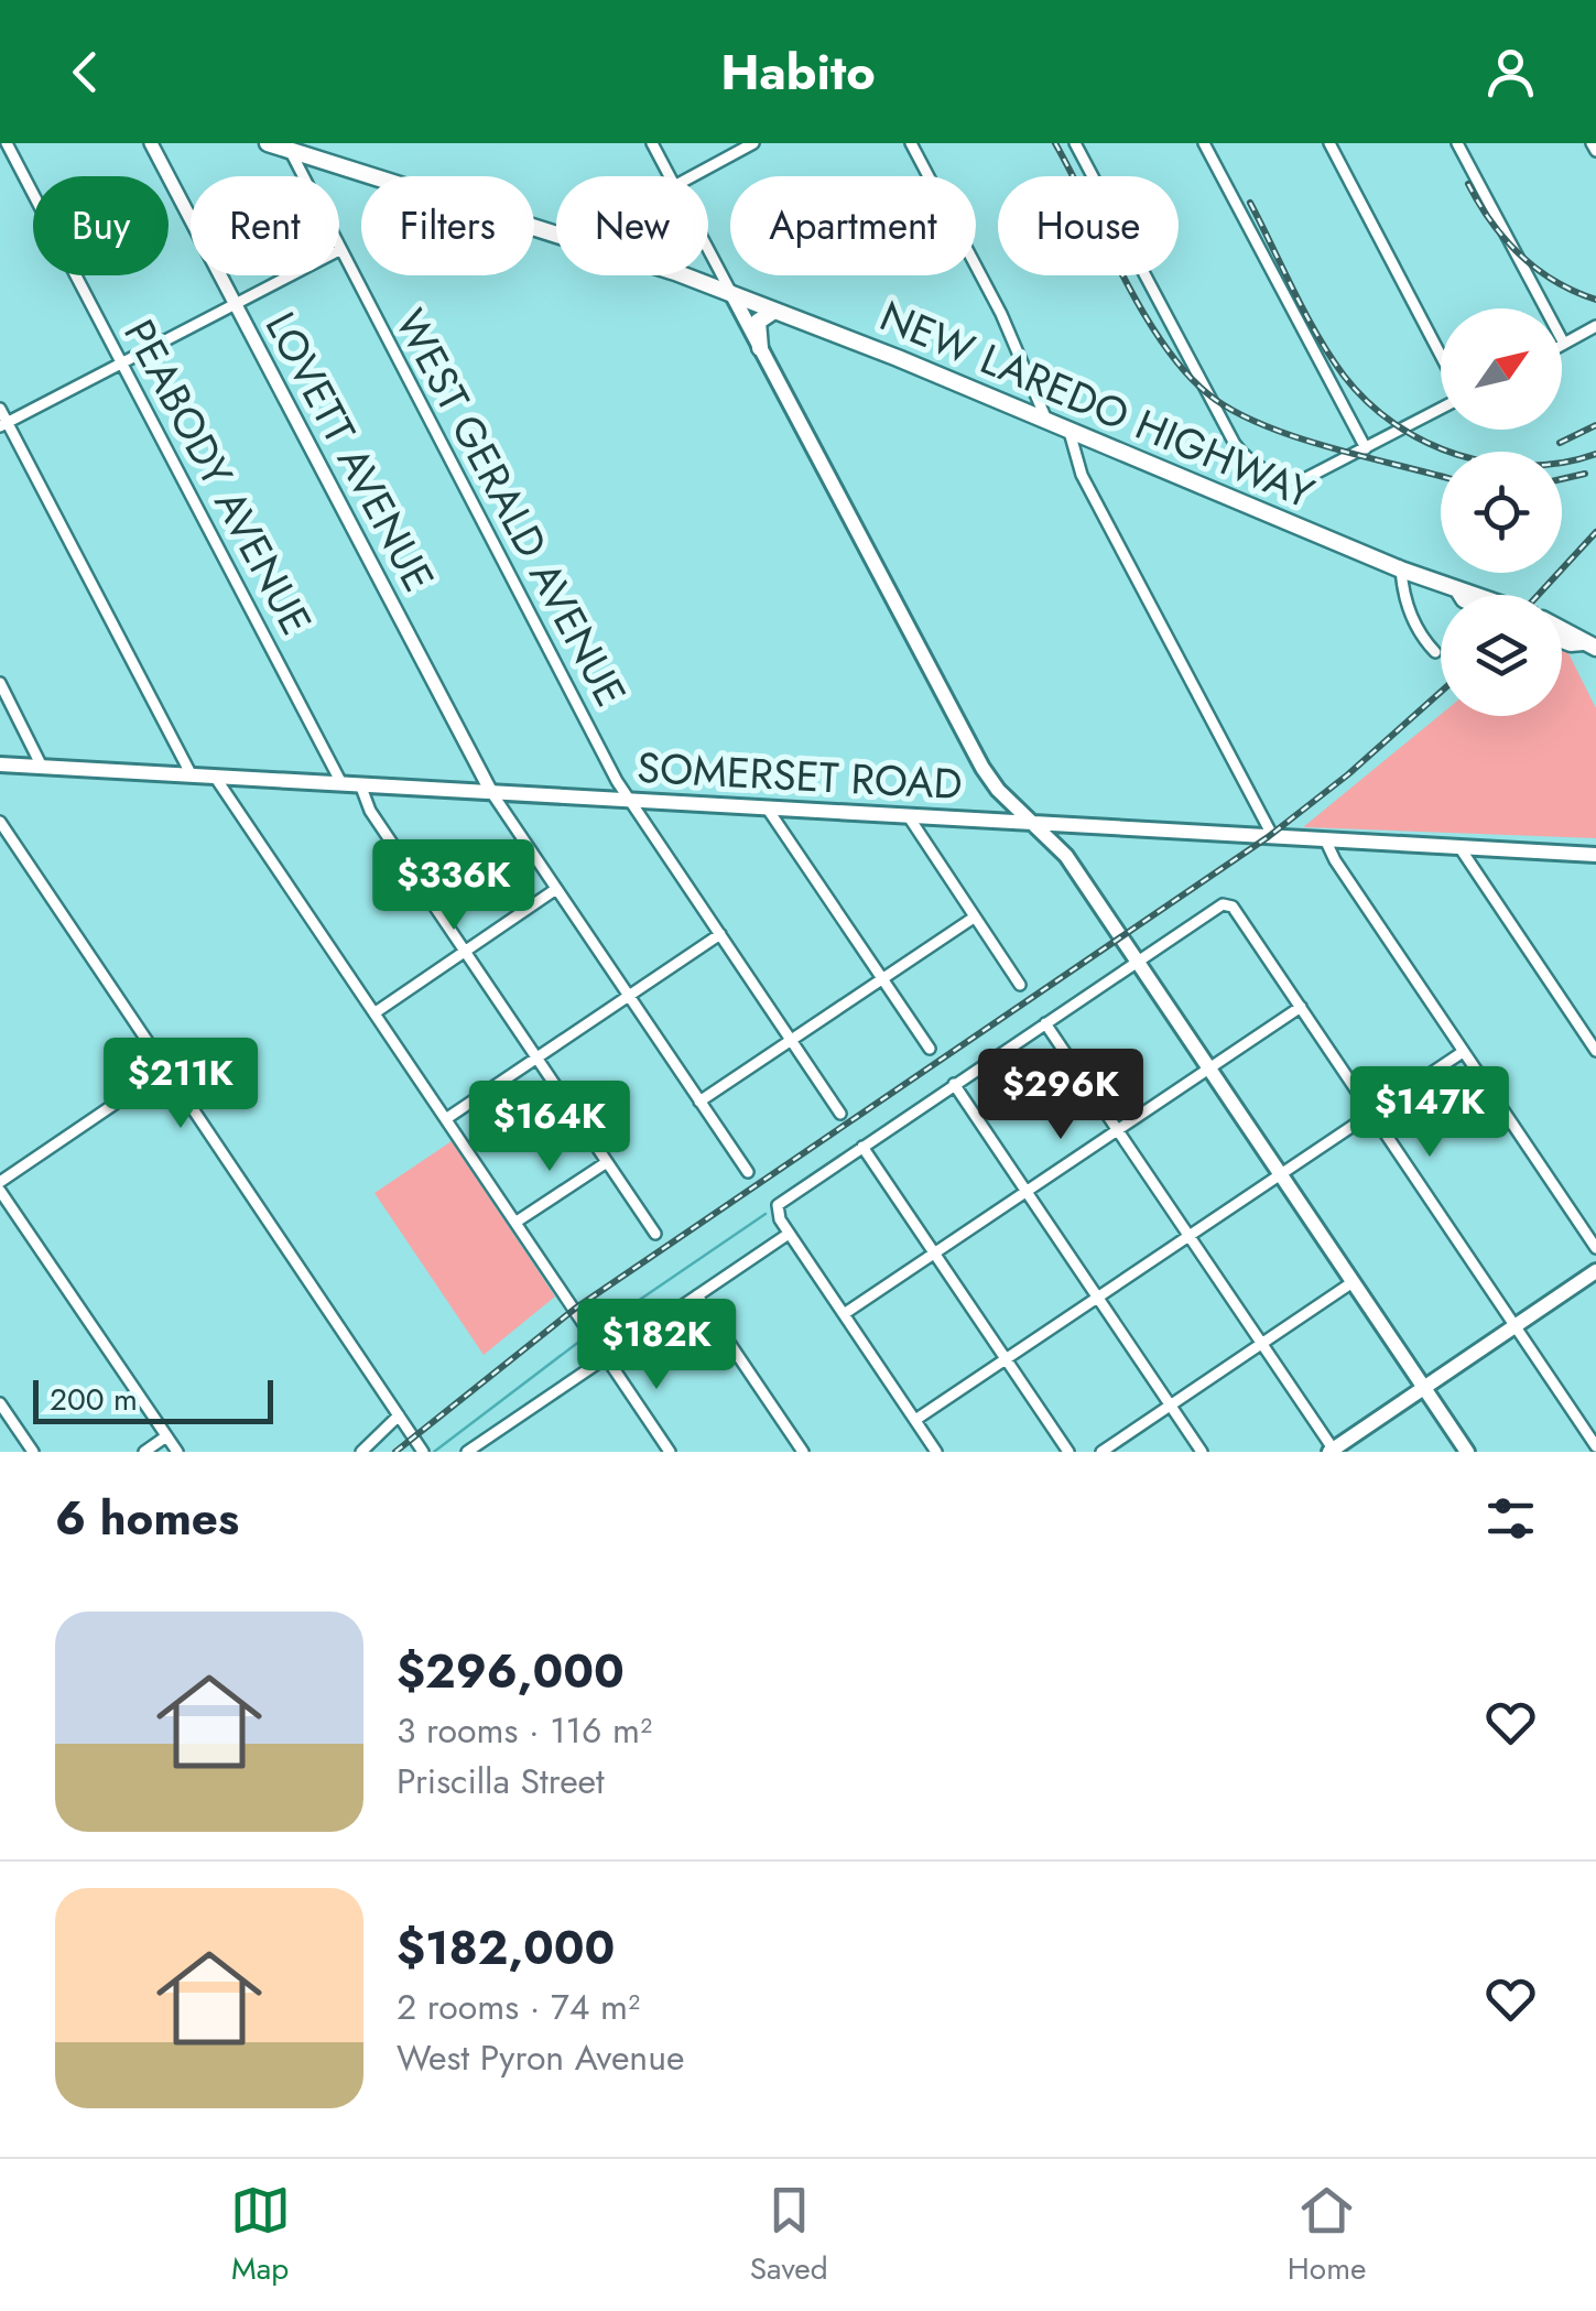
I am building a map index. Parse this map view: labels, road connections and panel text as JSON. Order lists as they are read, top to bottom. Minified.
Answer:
{"streets":{"main road":["NEW LAREDO HIGHWAY","SOMERSET ROAD"],"street":["LOVETT AVENUE","PEABODY AVENUE","WEST GERALD AVENUE"]},"crossings":[["NEW LAREDO HIGHWAY","WEST GERALD AVENUE"],["LOVETT AVENUE","SOMERSET ROAD"],["PEABODY AVENUE","SOMERSET ROAD"],["WEST GERALD AVENUE","SOMERSET ROAD"]],"scale_bar":"200 m","north":"top right","page":{"header":"Habito","chip":["Buy","Rent","Filters","New","Apartment","House"],"price":["$336K","$211K","$296K","$147K","$164K","$182K"],"scale":"200 m","heading":"6 homes","list":[{"name":"$296,000","note":"3 rooms · 116 m² · Priscilla Street"},{"name":"$182,000","note":"2 rooms · 74 m² · West Pyron Avenue"}],"tabs":["Map","Saved","Home"]}}
